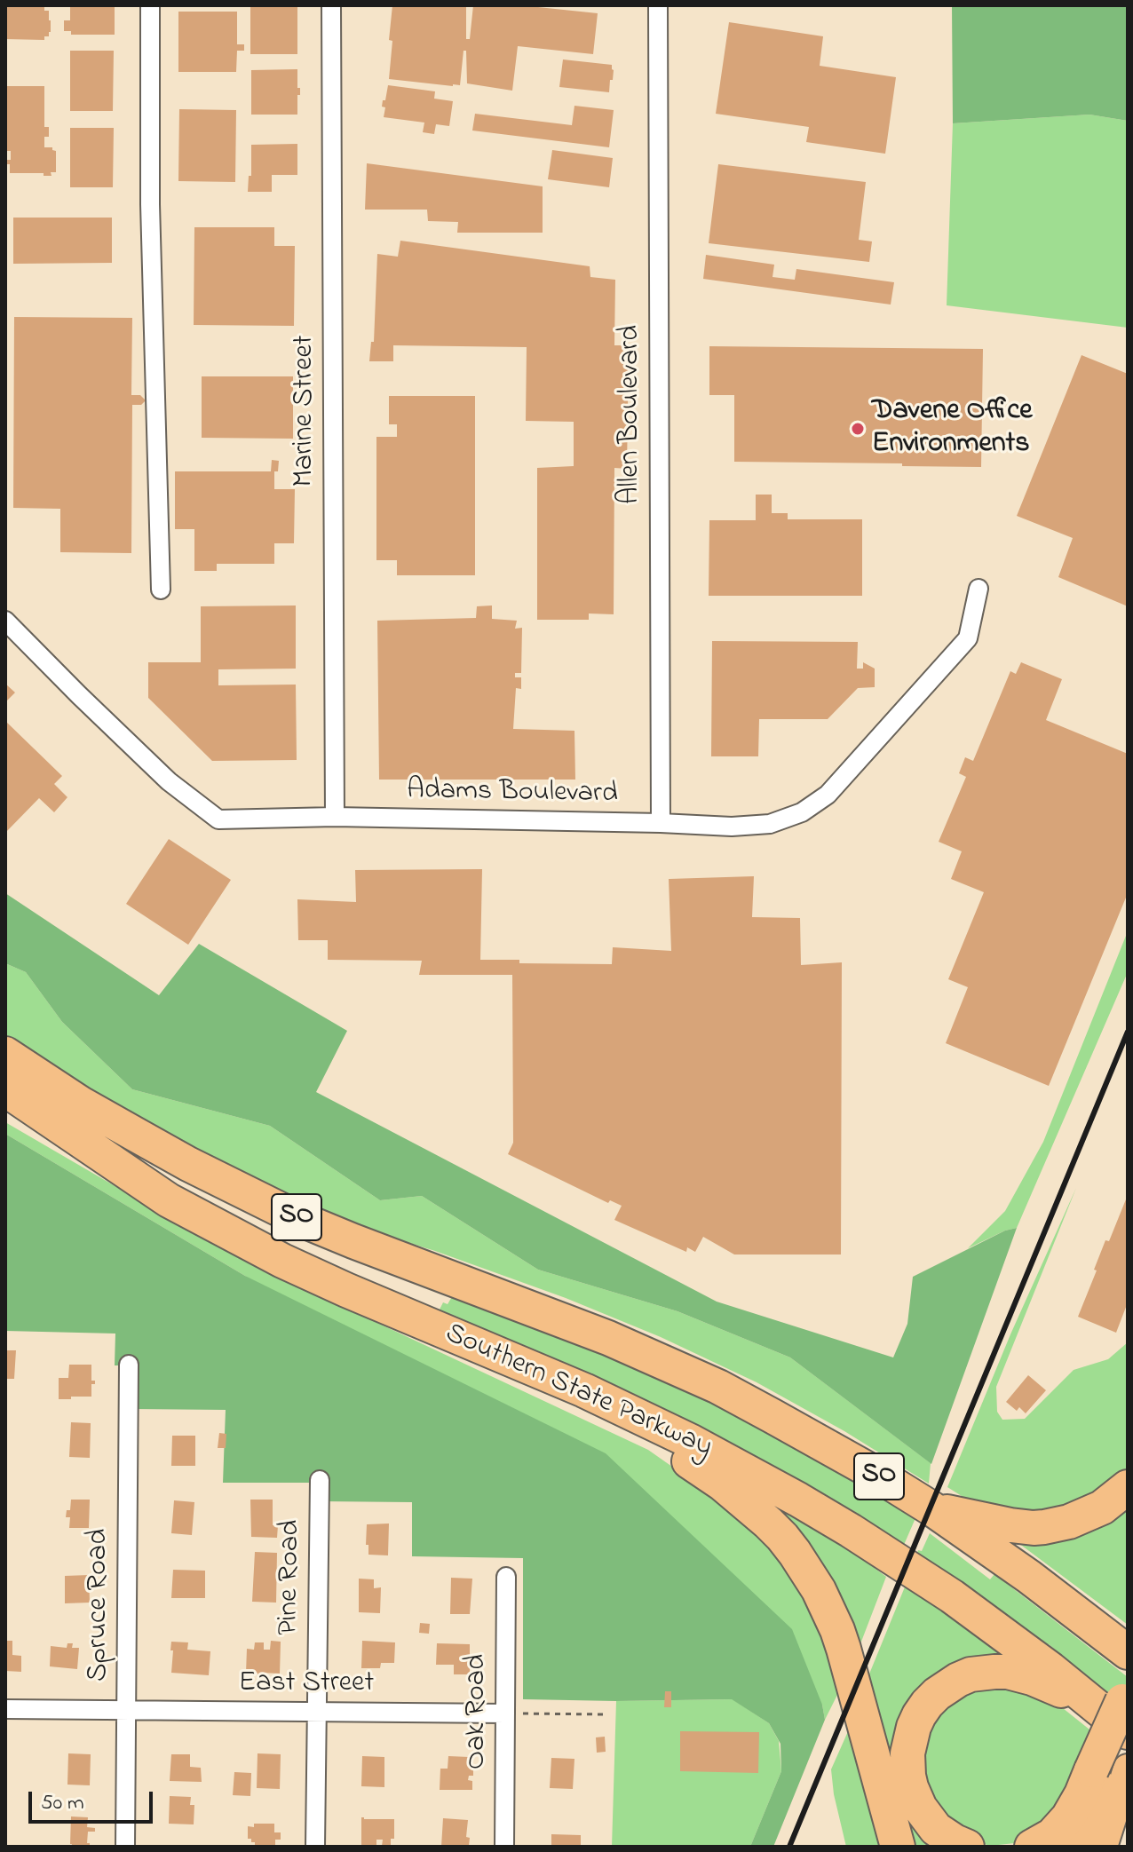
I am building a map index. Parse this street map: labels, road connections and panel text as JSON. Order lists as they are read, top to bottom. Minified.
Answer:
{"streets":{"highway":["SO","Southern State Parkway"],"street":["Marine Street","Allen Boulevard","Adams Boulevard","Pine Road","Spruce Road","East Street","Oak Road"]},"crossings":[["Marine Street","Adams Boulevard"],["Allen Boulevard","Adams Boulevard"],["Pine Road","East Street"],["Spruce Road","East Street"],["East Street","Oak Road"]],"places":["Davene Office Environments"],"scale_bar":"50 m"}
